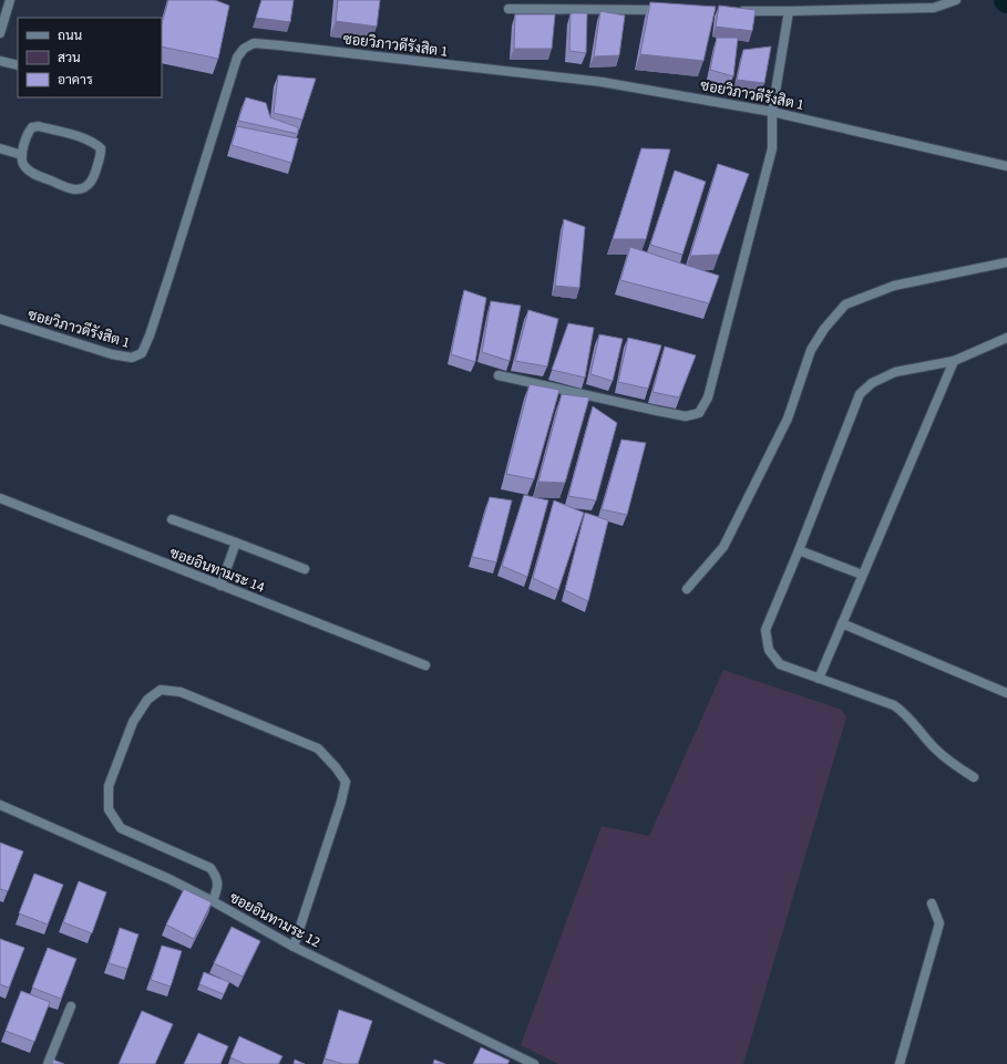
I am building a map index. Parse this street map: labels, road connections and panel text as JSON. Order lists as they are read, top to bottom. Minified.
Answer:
{"streets":{"street":["ซอยวิภาวดีรังสิต 1","ซอยอินทามระ 14","ซอยอินทามระ 12"]},"legend":["ถนน","สวน","อาคาร"]}
